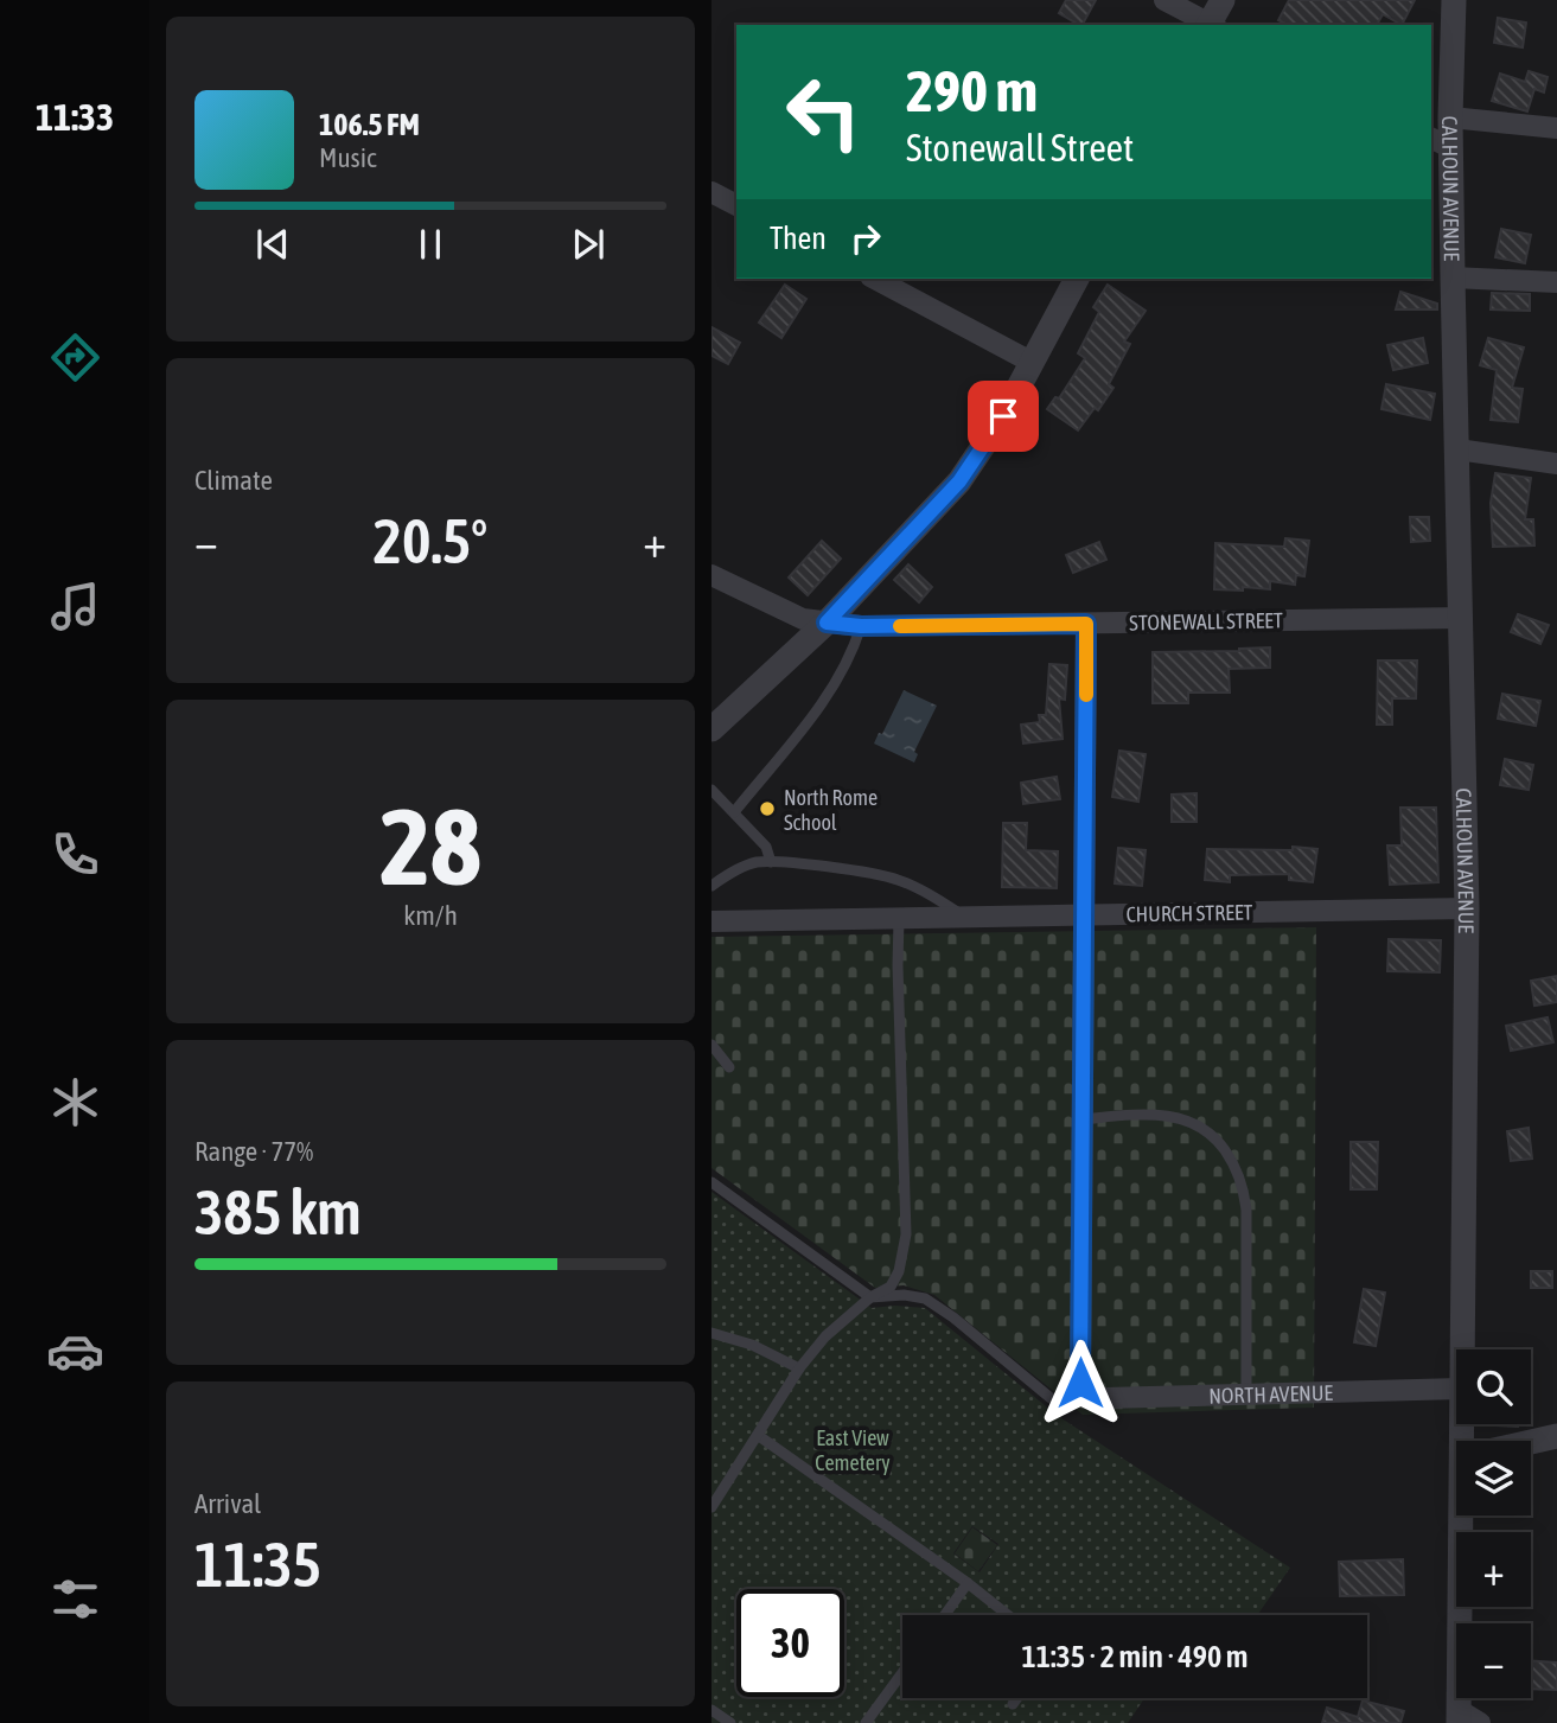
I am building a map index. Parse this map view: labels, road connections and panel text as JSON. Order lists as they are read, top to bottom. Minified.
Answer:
{"streets":{"street":["CALHOUN AVENUE","STONEWALL STREET","CHURCH STREET","NORTH AVENUE"]},"crossings":[["CALHOUN AVENUE","STONEWALL STREET"],["CALHOUN AVENUE","CHURCH STREET"]],"parks":["East View Cemetery"],"places":["North Rome School"],"page":{"tabs":"11:33","turn":["290 m","Stonewall Street"],"song":["106.5 FM","Music"],"then":"Then","tile":["Climate",["28","km/h"],["Range · 77%","385 km"],["Arrival","11:35"]],"heat":["−","20.5°","+"],"map_buttons":["+","−"],"limit":"30","trip":"11:35 · 2 min · 490 m"}}
